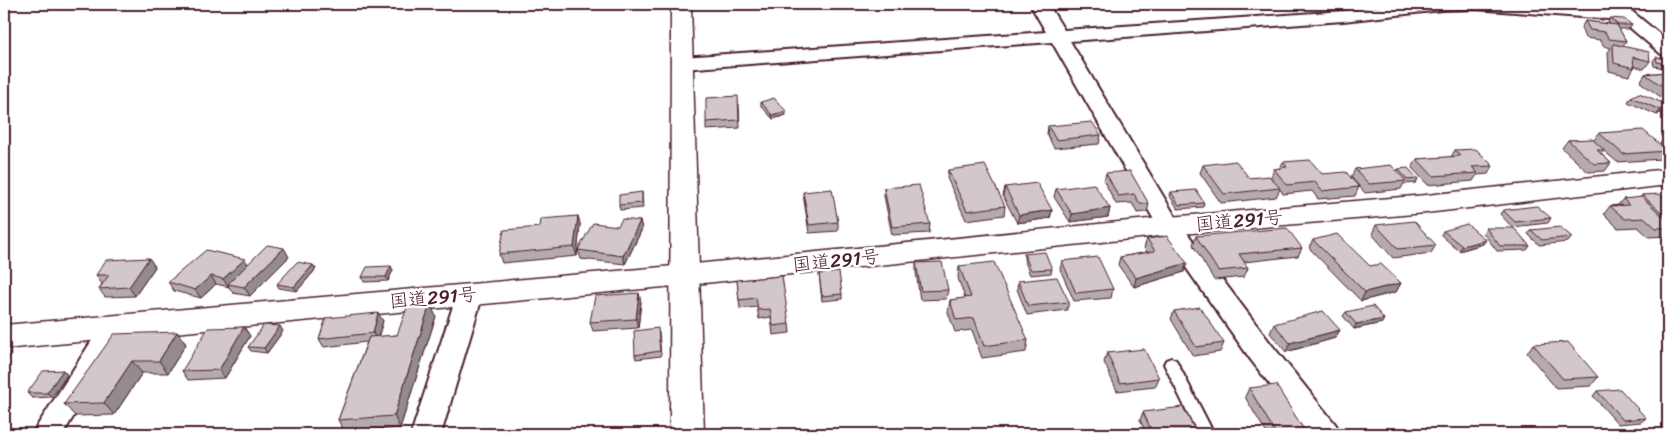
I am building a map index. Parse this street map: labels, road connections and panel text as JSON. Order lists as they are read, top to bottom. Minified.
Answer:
{"streets":{"main road":["国道291号"]}}
